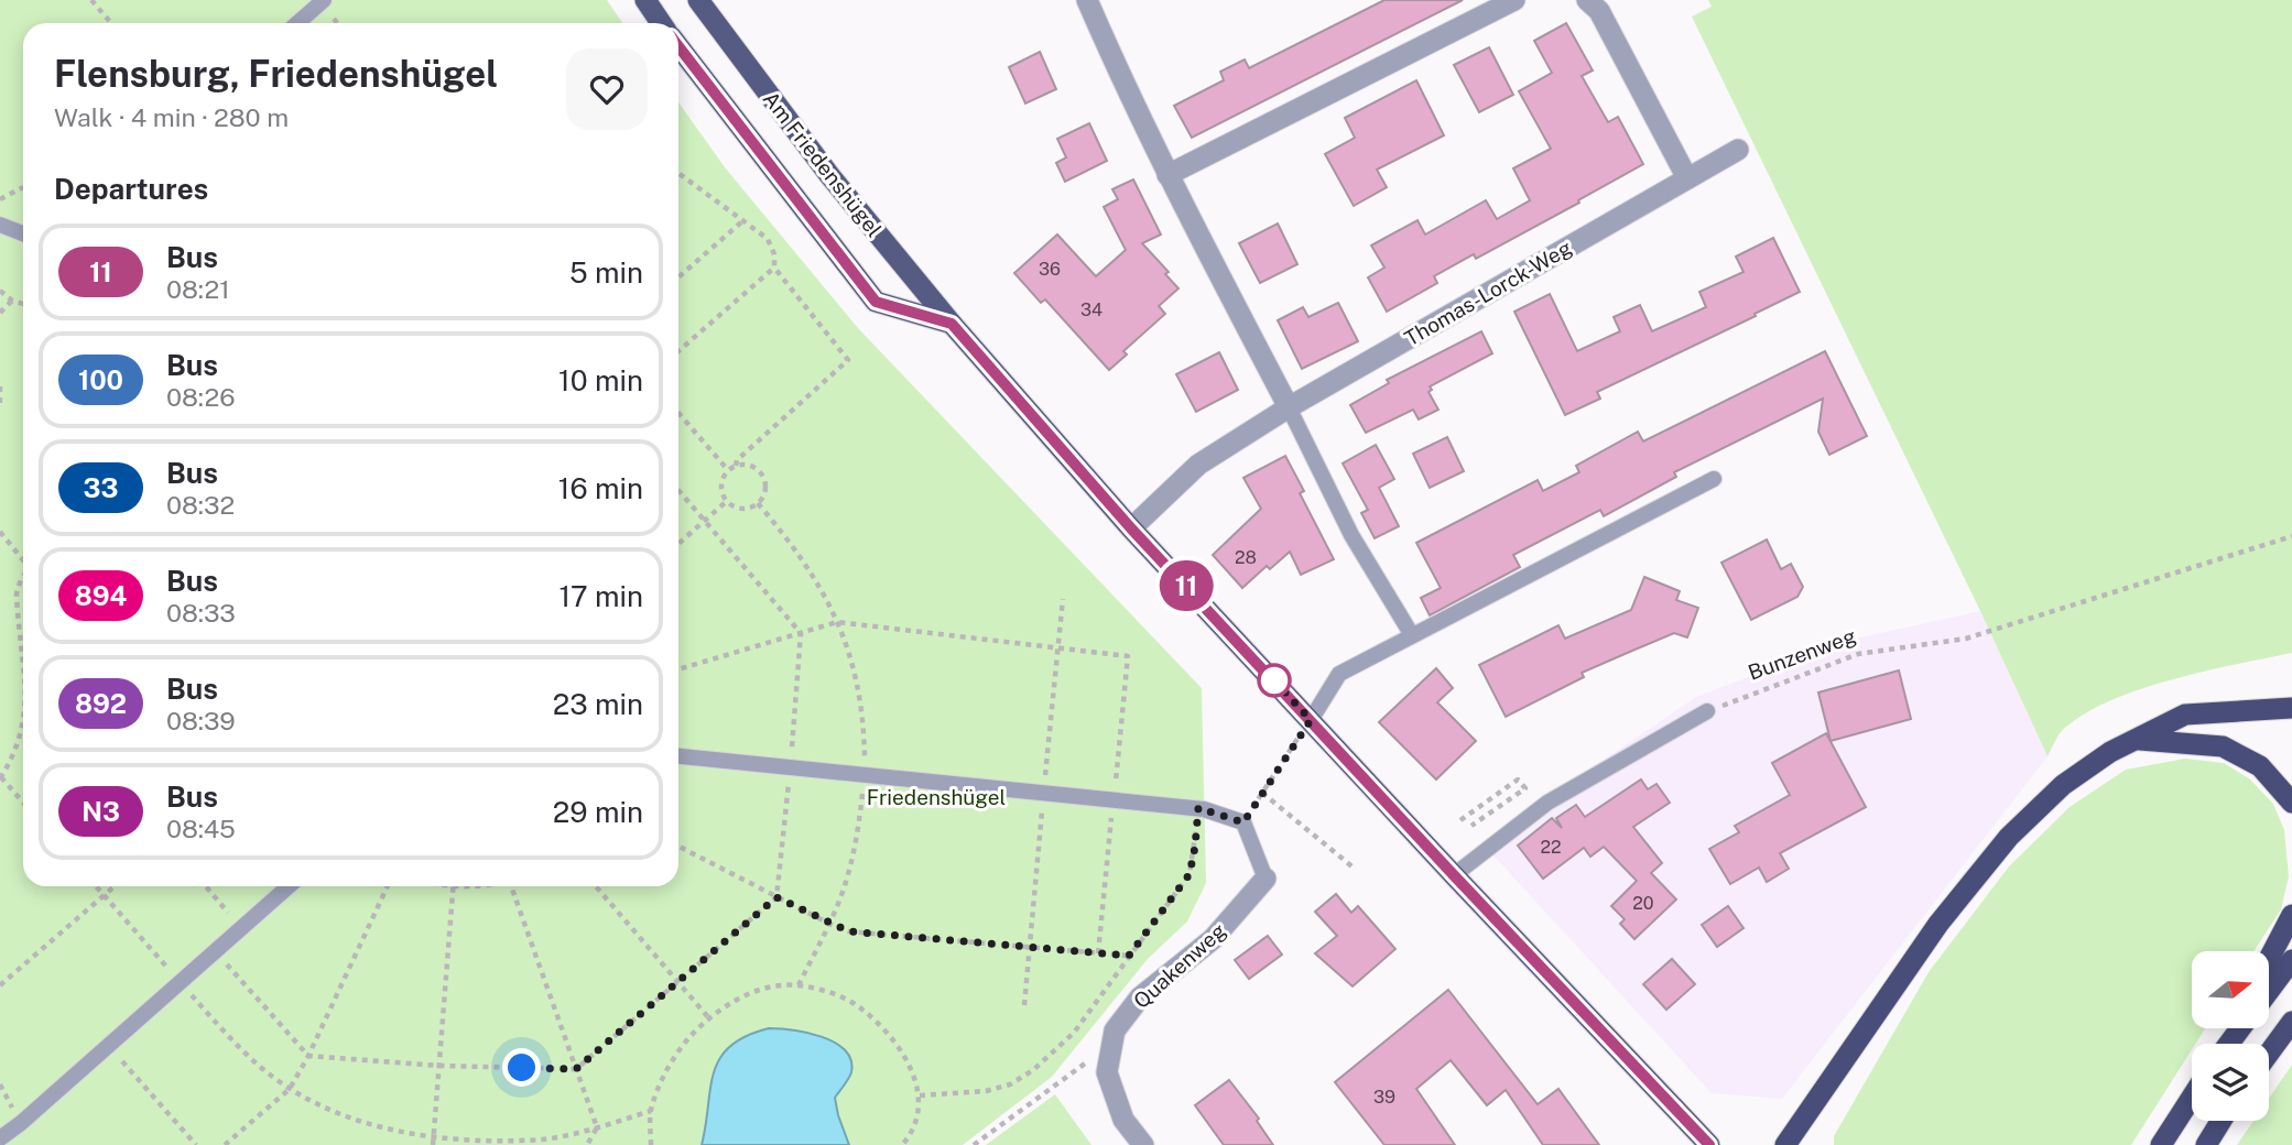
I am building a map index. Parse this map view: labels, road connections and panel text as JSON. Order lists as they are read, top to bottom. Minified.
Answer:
{"streets":{"main road":["Am Friedenshügel"],"street":["Thomas-Lorck-Weg","Quakenweg"],"path":["Bunzenweg"]},"crossings":[["Am Friedenshügel","Thomas-Lorck-Weg"]],"parks":["Friedenshügel"],"lines":["bus line 11"],"house_numbers":["36","34","28","22","20","39"],"north":"right","page":{"on_map":"11","heading":[["Flensburg, Friedenshügel","Walk · 4 min · 280 m"],"Departures"],"list":[{"mark":"11","name":"Bus","note":"08:21","value":"5 min"},{"mark":"100","name":"Bus","note":"08:26","value":"10 min"},{"mark":"33","name":"Bus","note":"08:32","value":"16 min"},{"mark":"894","name":"Bus","note":"08:33","value":"17 min"},{"mark":"892","name":"Bus","note":"08:39","value":"23 min"},{"mark":"N3","name":"Bus","note":"08:45","value":"29 min"}]}}
